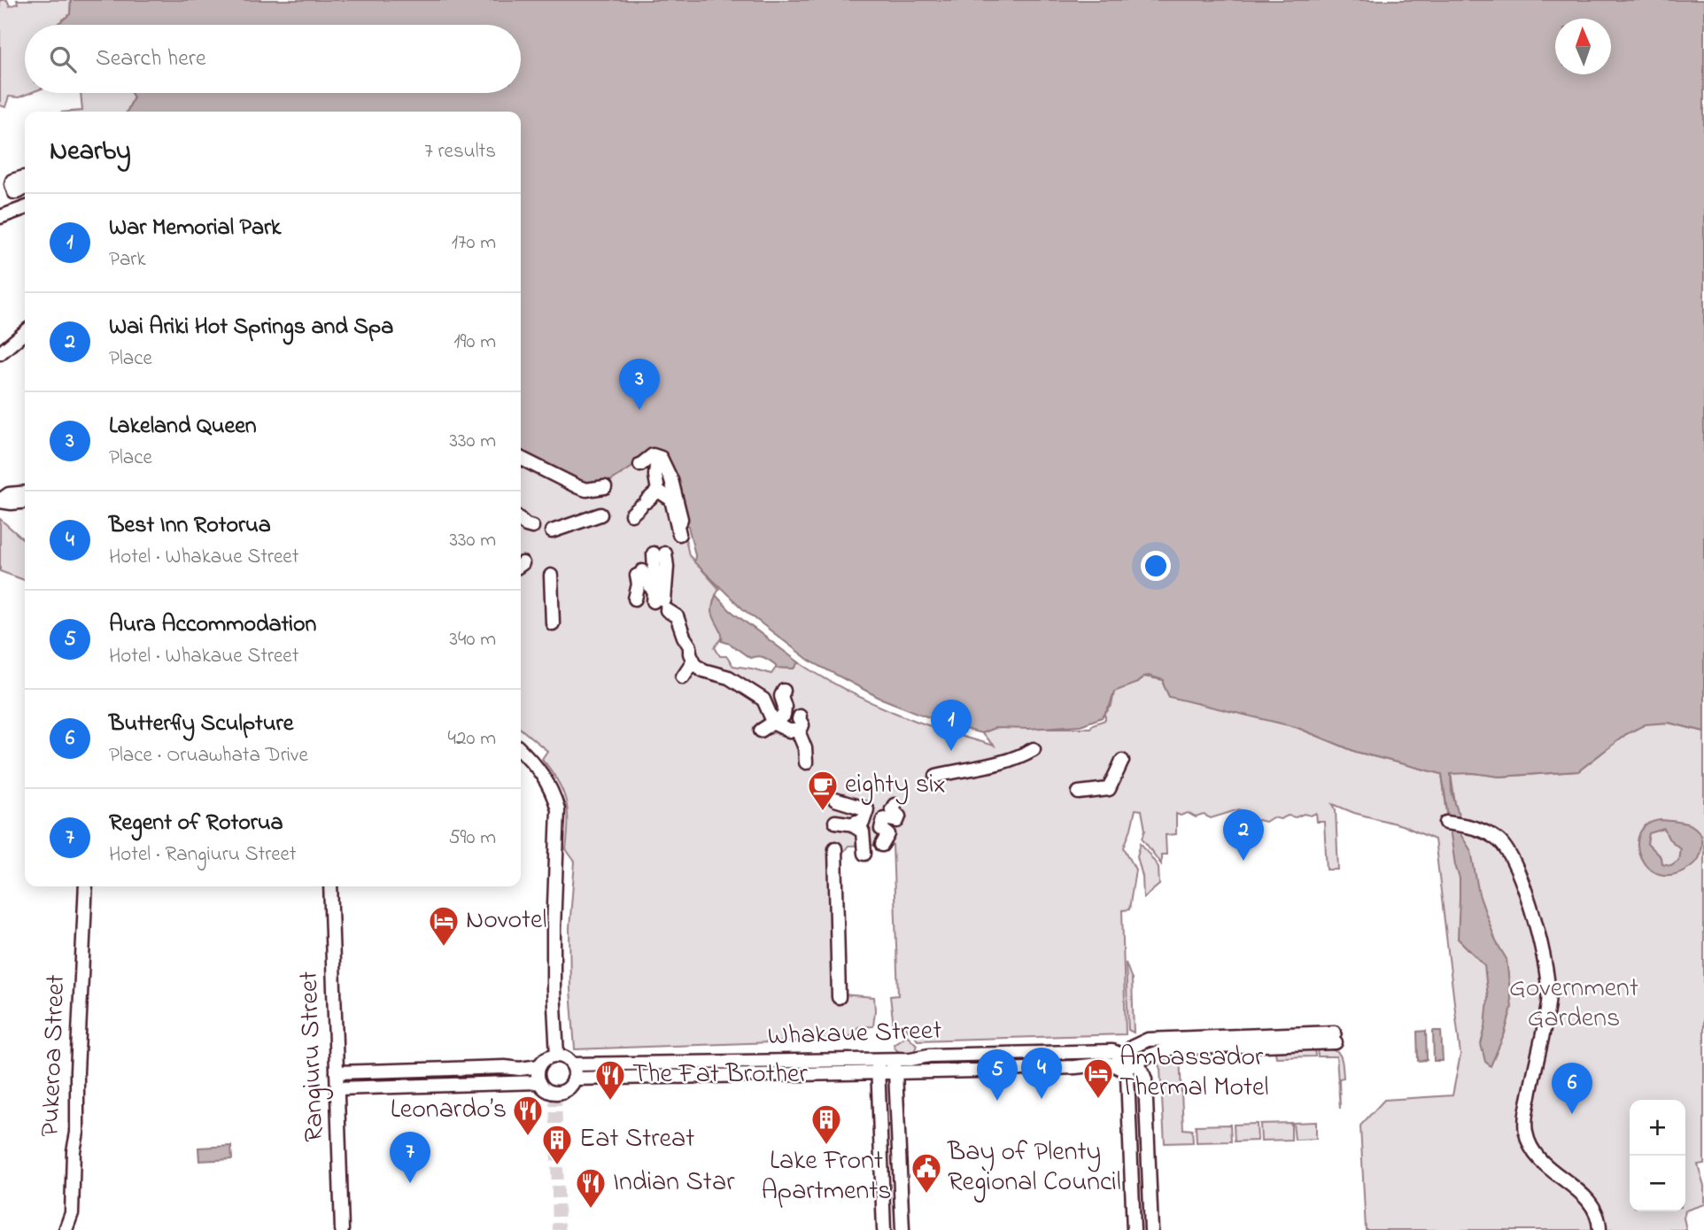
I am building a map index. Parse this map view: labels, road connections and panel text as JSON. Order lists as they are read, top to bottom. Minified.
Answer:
{"streets":{"street":["Whakaue Street","Pukeroa Street","Rangiuru Street"]},"parks":["Government Gardens"],"places":{"cafe":["eighty six"],"hotel":["Novotel","Ambassador Thermal Motel"],"restaurant":["The Fat Brother","Leonardo’s","Indian Star"],"building":["Lake Front Apartments","Eat Streat"],"public building":["Bay of Plenty Regional Council"]},"north":"top","page":{"search":"Search here","heading":["Nearby","7 results"],"list":[{"mark":"1","name":"War Memorial Park","note":"Park","value":"170 m"},{"mark":"2","name":"Wai Ariki Hot Springs and Spa","note":"Place","value":"190 m"},{"mark":"3","name":"Lakeland Queen","note":"Place","value":"330 m"},{"mark":"4","name":"Best Inn Rotorua","note":"Hotel · Whakaue Street","value":"330 m"},{"mark":"5","name":"Aura Accommodation","note":"Hotel · Whakaue Street","value":"340 m"},{"mark":"6","name":"Butterfly Sculpture","note":"Place · Oruawhata Drive","value":"420 m"},{"mark":"7","name":"Regent of Rotorua","note":"Hotel · Rangiuru Street","value":"590 m"}],"pins":["3","1","2","4","5","6","7"],"map_buttons":["+","−"]}}
